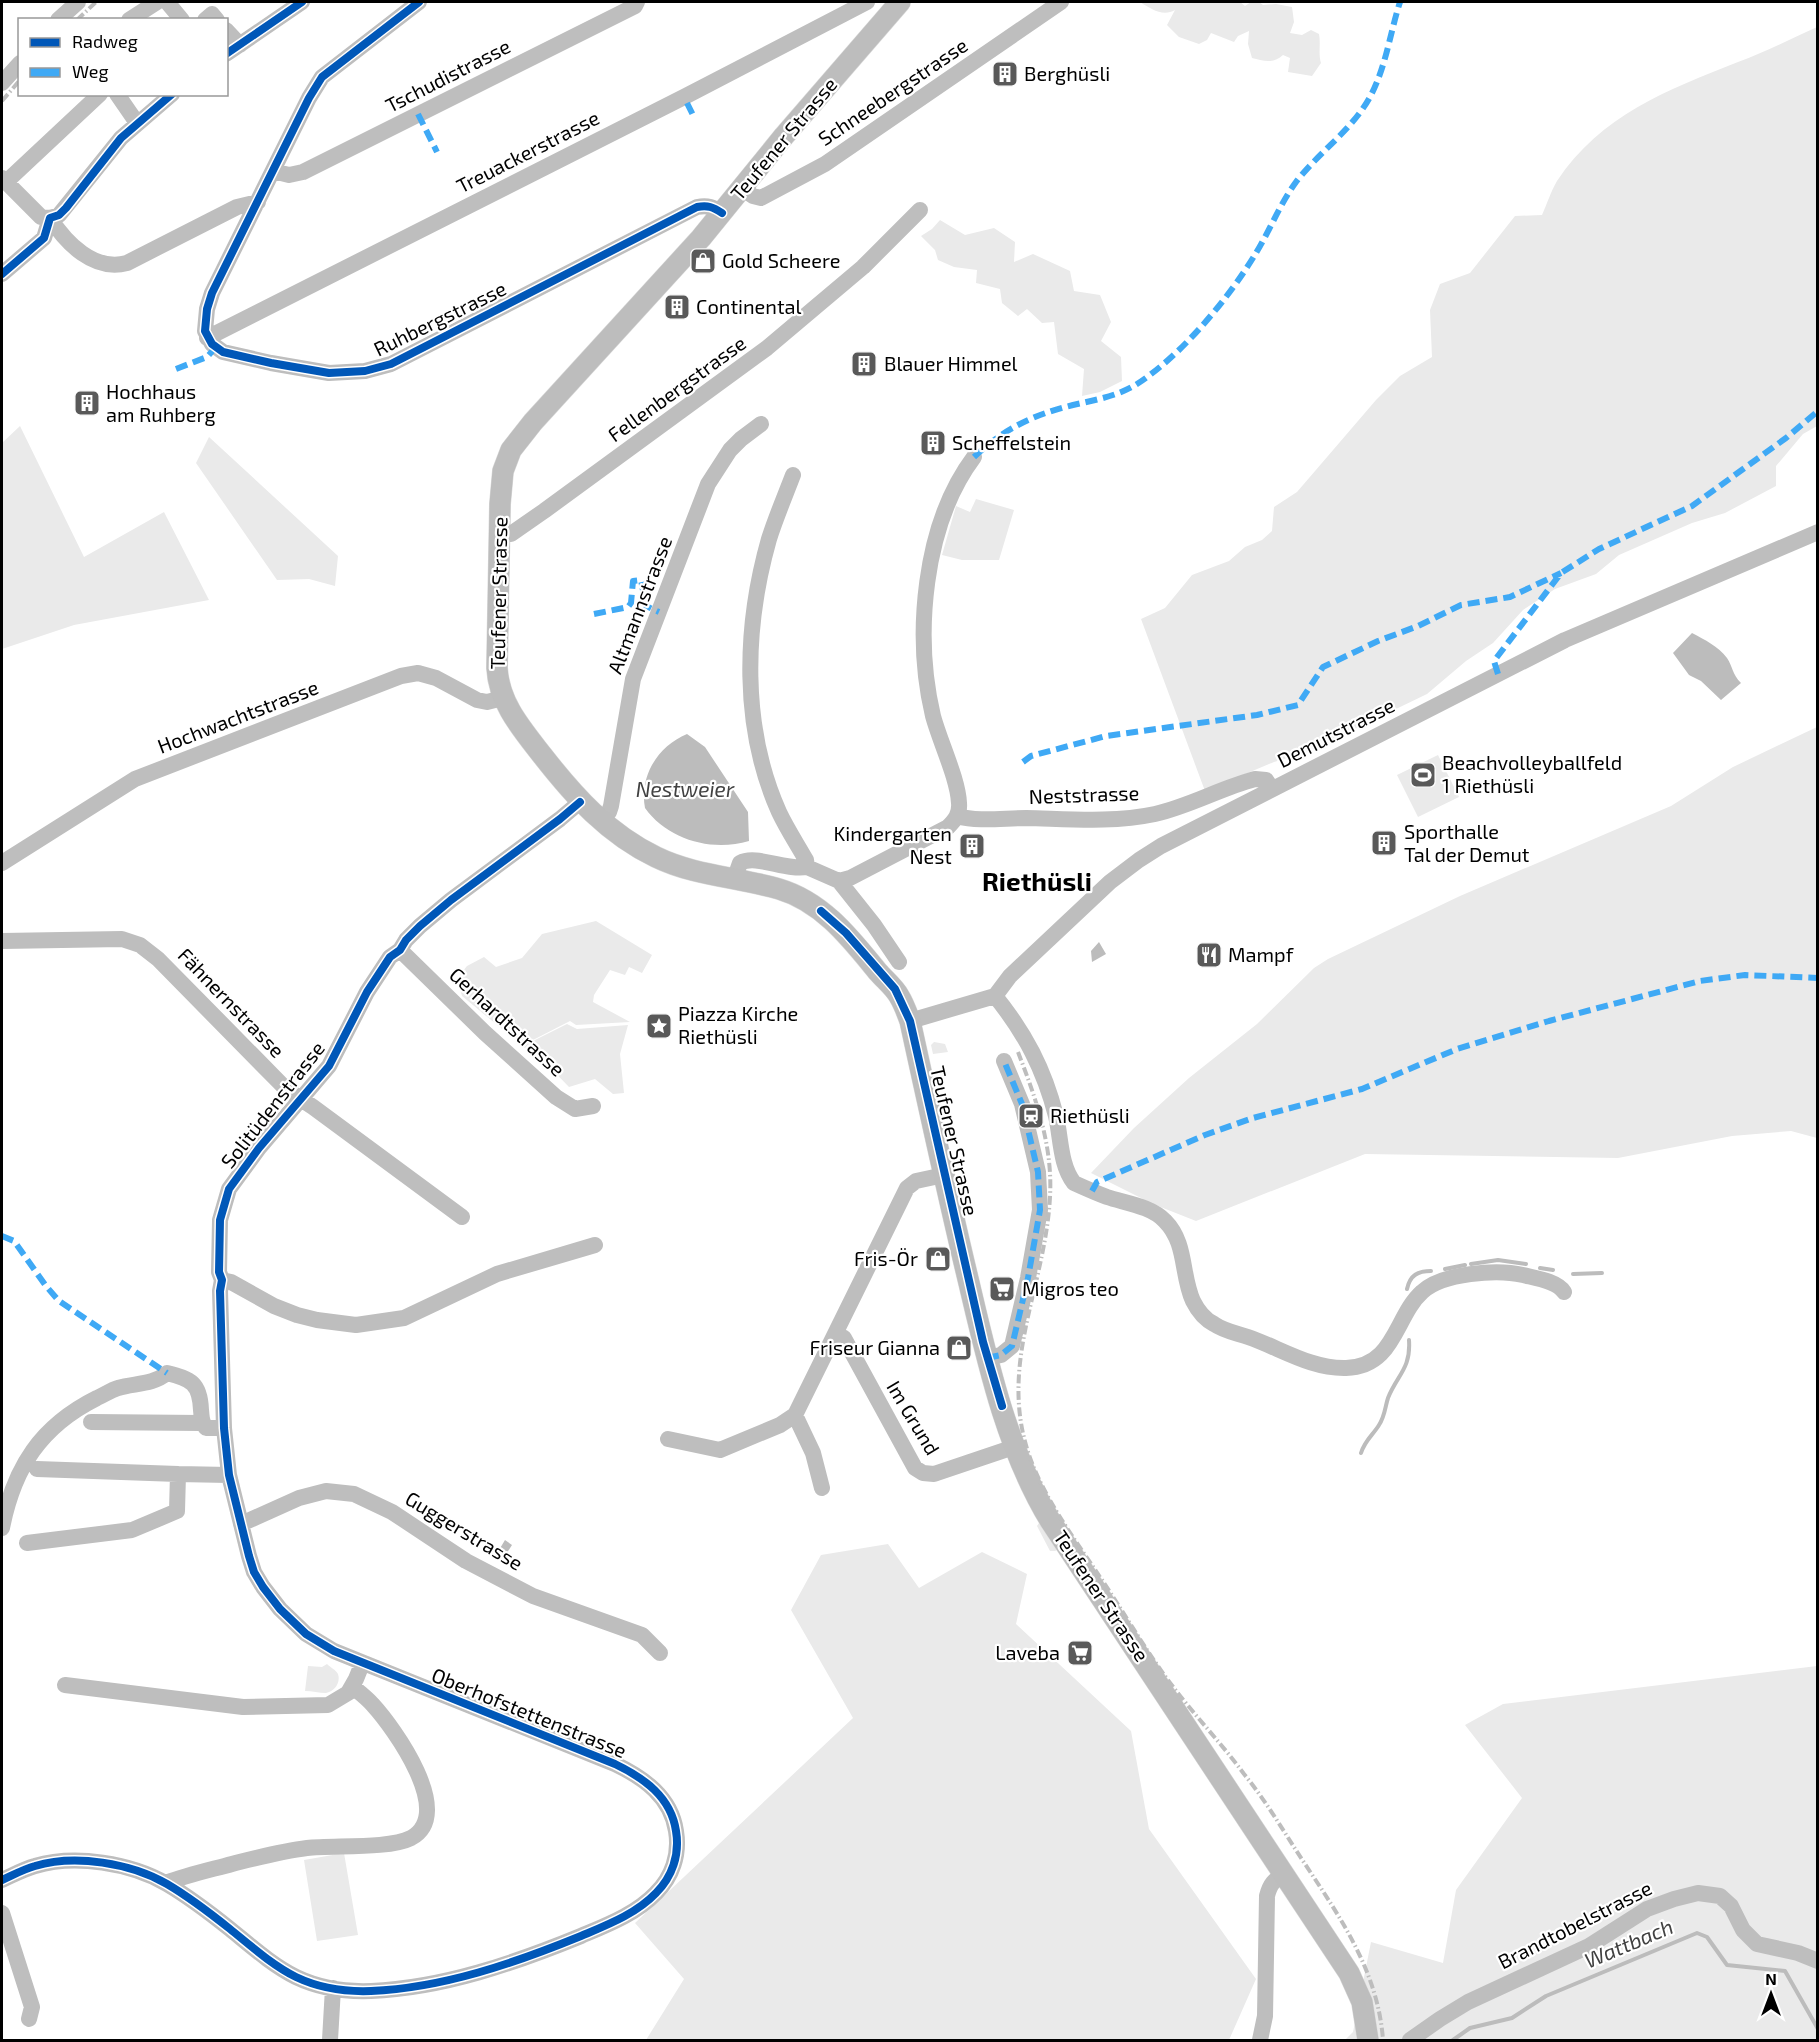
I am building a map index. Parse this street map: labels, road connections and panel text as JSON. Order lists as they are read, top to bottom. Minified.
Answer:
{"streets":{"main road":["Teufener Strasse"],"street":["Tschudistrasse","Schneebergstrasse","Treuackerstrasse","Ruhbergstrasse","Fellenbergstrasse","Altmannstrasse","Hochwachtstrasse","Demutstrasse","Neststrasse","Fähnernstrasse","Gerhardtstrasse","Solitüdenstrasse","Im Grund","Guggerstrasse","Oberhofstettenstrasse","Brandtobelstrasse"]},"crossings":[["Schneebergstrasse","Teufener Strasse"],["Teufener Strasse","Ruhbergstrasse"],["Teufener Strasse","Fellenbergstrasse"],["Teufener Strasse","Altmannstrasse"],["Teufener Strasse","Hochwachtstrasse"],["Teufener Strasse","Solitüdenstrasse"],["Teufener Strasse","Im Grund"],["Treuackerstrasse","Ruhbergstrasse"],["Demutstrasse","Neststrasse"],["Fähnernstrasse","Solitüdenstrasse"],["Gerhardtstrasse","Solitüdenstrasse"],["Solitüdenstrasse","Oberhofstettenstrasse"],["Guggerstrasse","Oberhofstettenstrasse"]],"districts":["Riethüsli"],"water":["Nestweier","Wattbach"],"places":{"building":["Berghüsli","Continental","Blauer Himmel","Hochhaus am Ruhberg","Scheffelstein","Sporthalle Tal der Demut","Kindergarten Nest"],"shop":["Gold Scheere","Fris-Ör","Friseur Gianna"],"sports":["Beachvolleyballfeld 1 Riethüsli"],"restaurant":["Mampf"],"place":["Piazza Kirche Riethüsli"],"station":["Riethüsli"],"supermarket":["Migros teo","Laveba"]},"legend":["Radweg","Weg"],"north":"top"}
